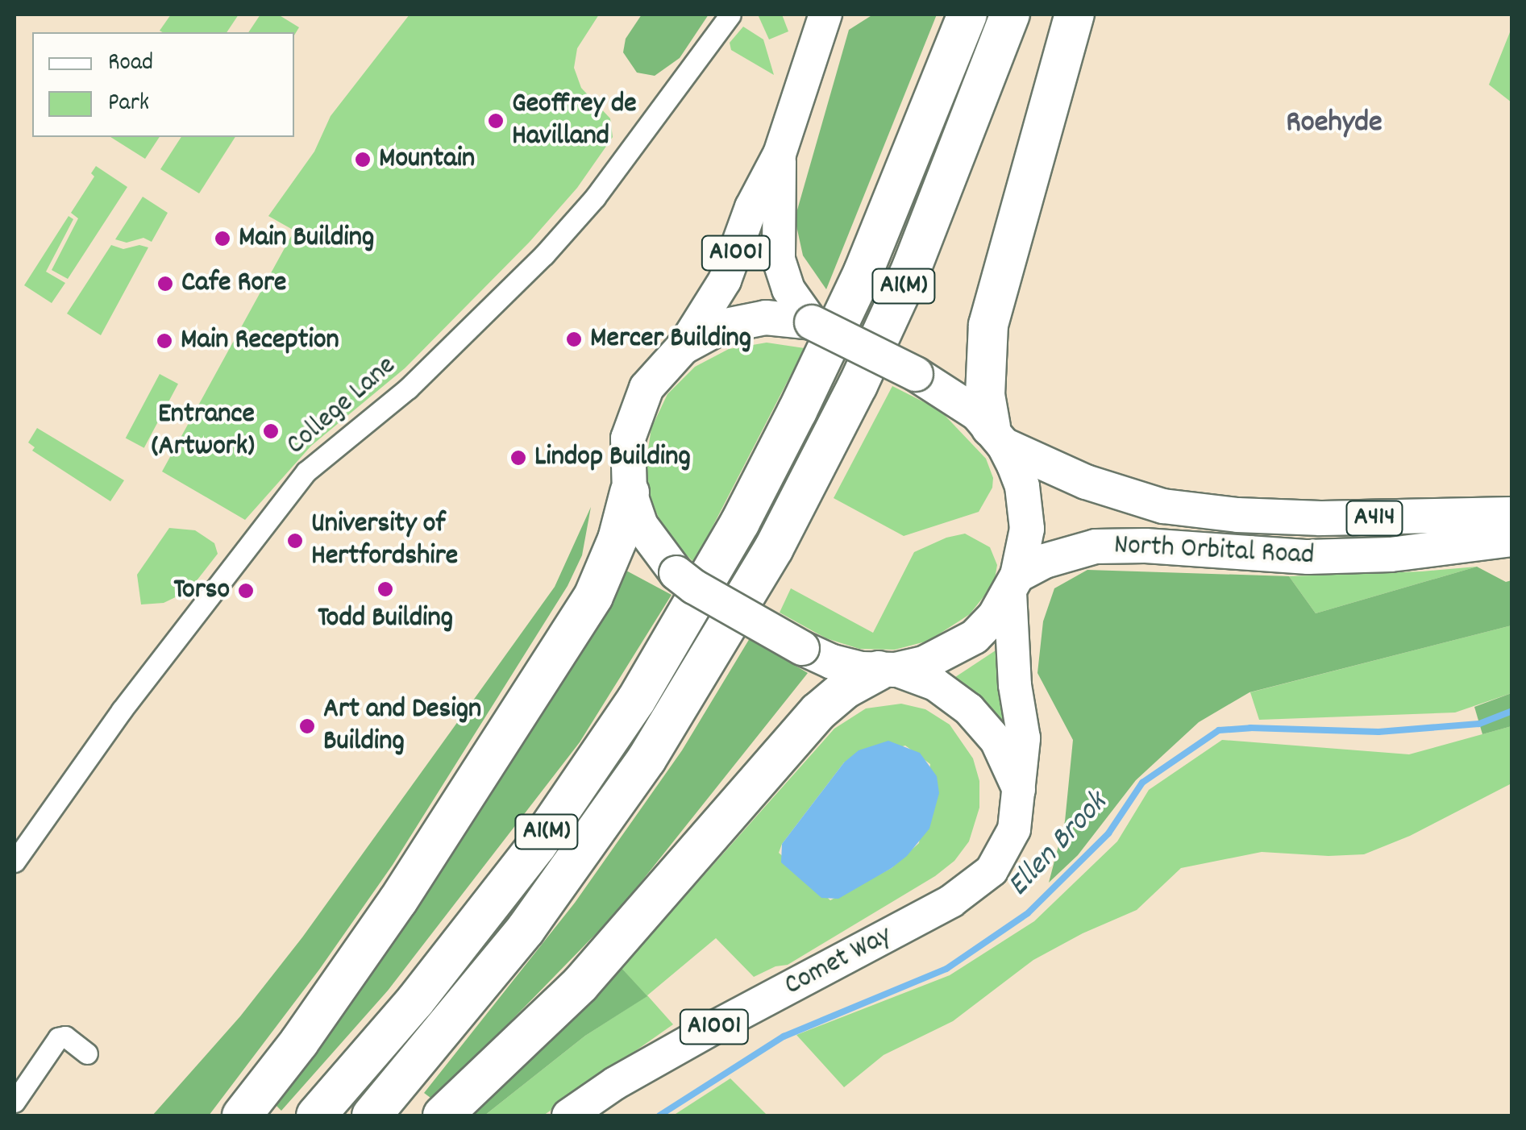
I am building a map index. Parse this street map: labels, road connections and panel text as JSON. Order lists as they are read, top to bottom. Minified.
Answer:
{"streets":{"highway":["A1(M)","A414","North Orbital Road"],"main road":["A1001","Comet Way"],"street":["College Lane"]},"crossings":[["North Orbital Road","Comet Way"]],"districts":["Roehyde"],"water":["Ellen Brook"],"places":["Geoffrey de Havilland","Mountain","Main Building","Cafe Rore","Mercer Building","Main Reception","Entrance (Artwork)","Lindop Building","University of Hertfordshire","Todd Building","Torso","Art and Design Building"],"legend":["Road","Park"]}
